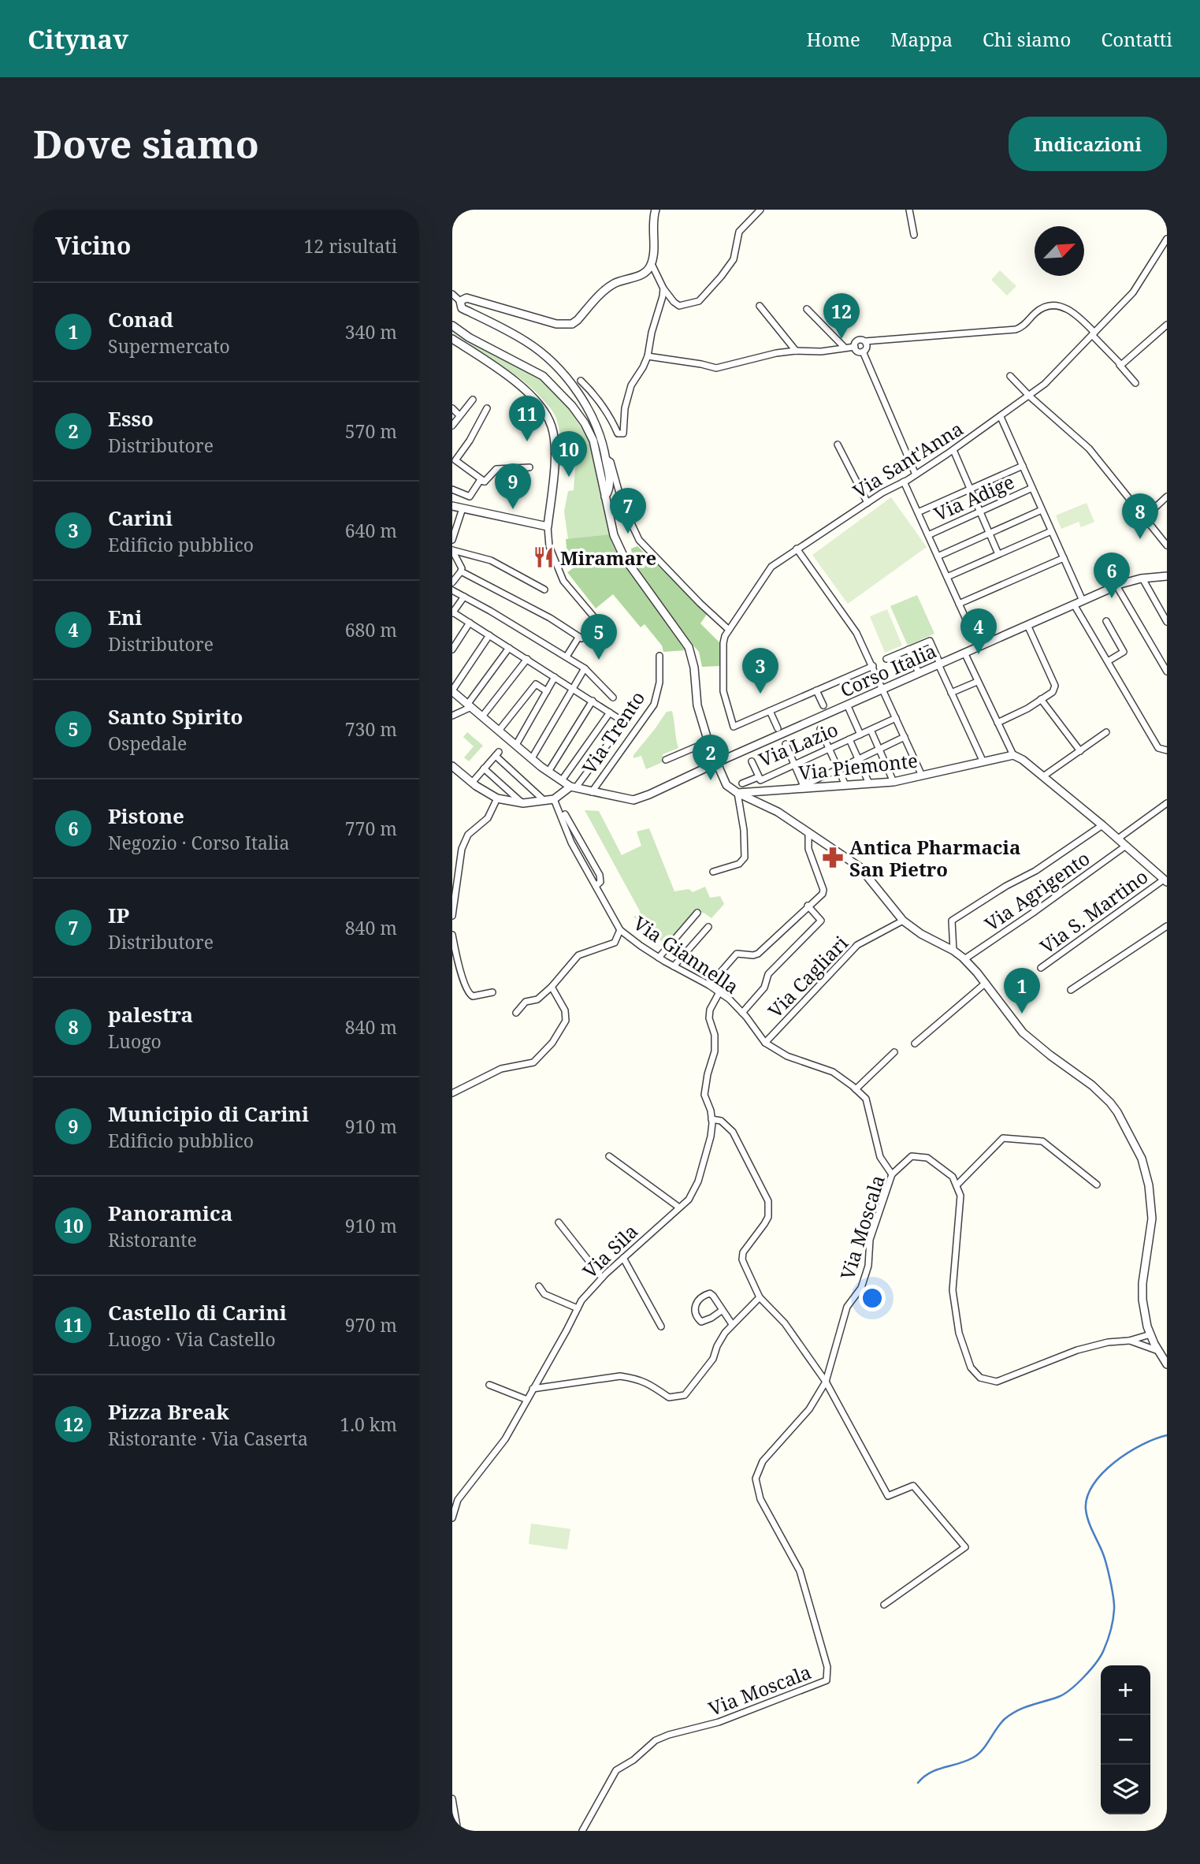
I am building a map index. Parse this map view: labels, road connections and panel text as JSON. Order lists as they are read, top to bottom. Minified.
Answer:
{"streets":{"street":["Via Sant'Anna","Via Adige","Corso Italia","Via Trento","Via Lazio","Via Piemonte","Via Agrigento","Via S. Martino","Via Giannella","Via Cagliari","Via Moscala","Via Sila"]},"crossings":[["Corso Italia","Via Trento"],["Via Giannella","Via Cagliari"],["Via Giannella","Via Moscala"],["Via Giannella","Via Sila"]],"places":{"restaurant":["Miramare"],"pharmacy":["Antica Pharmacia San Pietro"]},"north":"top right","page":{"header":"Citynav","nav":["Home","Mappa","Chi siamo","Contatti"],"buttons":"Indicazioni","title":"Dove siamo","heading":["Vicino","12 risultati"],"list":[{"mark":"1","name":"Conad","note":"Supermercato","value":"340 m"},{"mark":"2","name":"Esso","note":"Distributore","value":"570 m"},{"mark":"3","name":"Carini","note":"Edificio pubblico","value":"640 m"},{"mark":"4","name":"Eni","note":"Distributore","value":"680 m"},{"mark":"5","name":"Santo Spirito","note":"Ospedale","value":"730 m"},{"mark":"6","name":"Pistone","note":"Negozio · Corso Italia","value":"770 m"},{"mark":"7","name":"IP","note":"Distributore","value":"840 m"},{"mark":"8","name":"palestra","note":"Luogo","value":"840 m"},{"mark":"9","name":"Municipio di Carini","note":"Edificio pubblico","value":"910 m"},{"mark":"10","name":"Panoramica","note":"Ristorante","value":"910 m"},{"mark":"11","name":"Castello di Carini","note":"Luogo · Via Castello","value":"970 m"},{"mark":"12","name":"Pizza Break","note":"Ristorante · Via Caserta","value":"1.0 km"}],"pins":["12","11","10","9","7","8","6","4","5","3","2","1"],"map_buttons":["+","−"]}}
